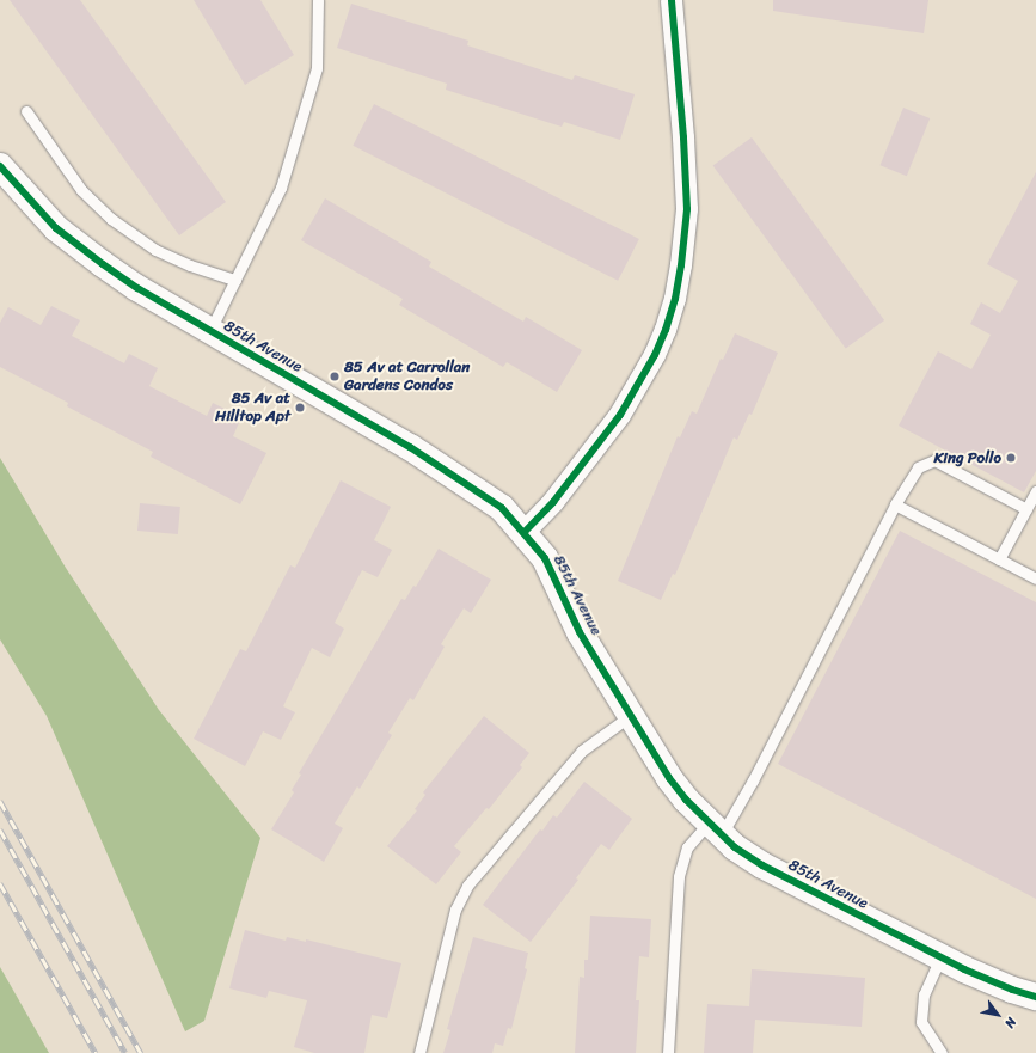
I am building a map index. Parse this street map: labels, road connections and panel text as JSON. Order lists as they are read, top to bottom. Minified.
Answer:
{"streets":{"street":["85th Avenue"]},"places":["85 Av at Carrollan Gardens Condos","85 Av at Hilltop Apt","King Pollo"],"north":"bottom right"}
